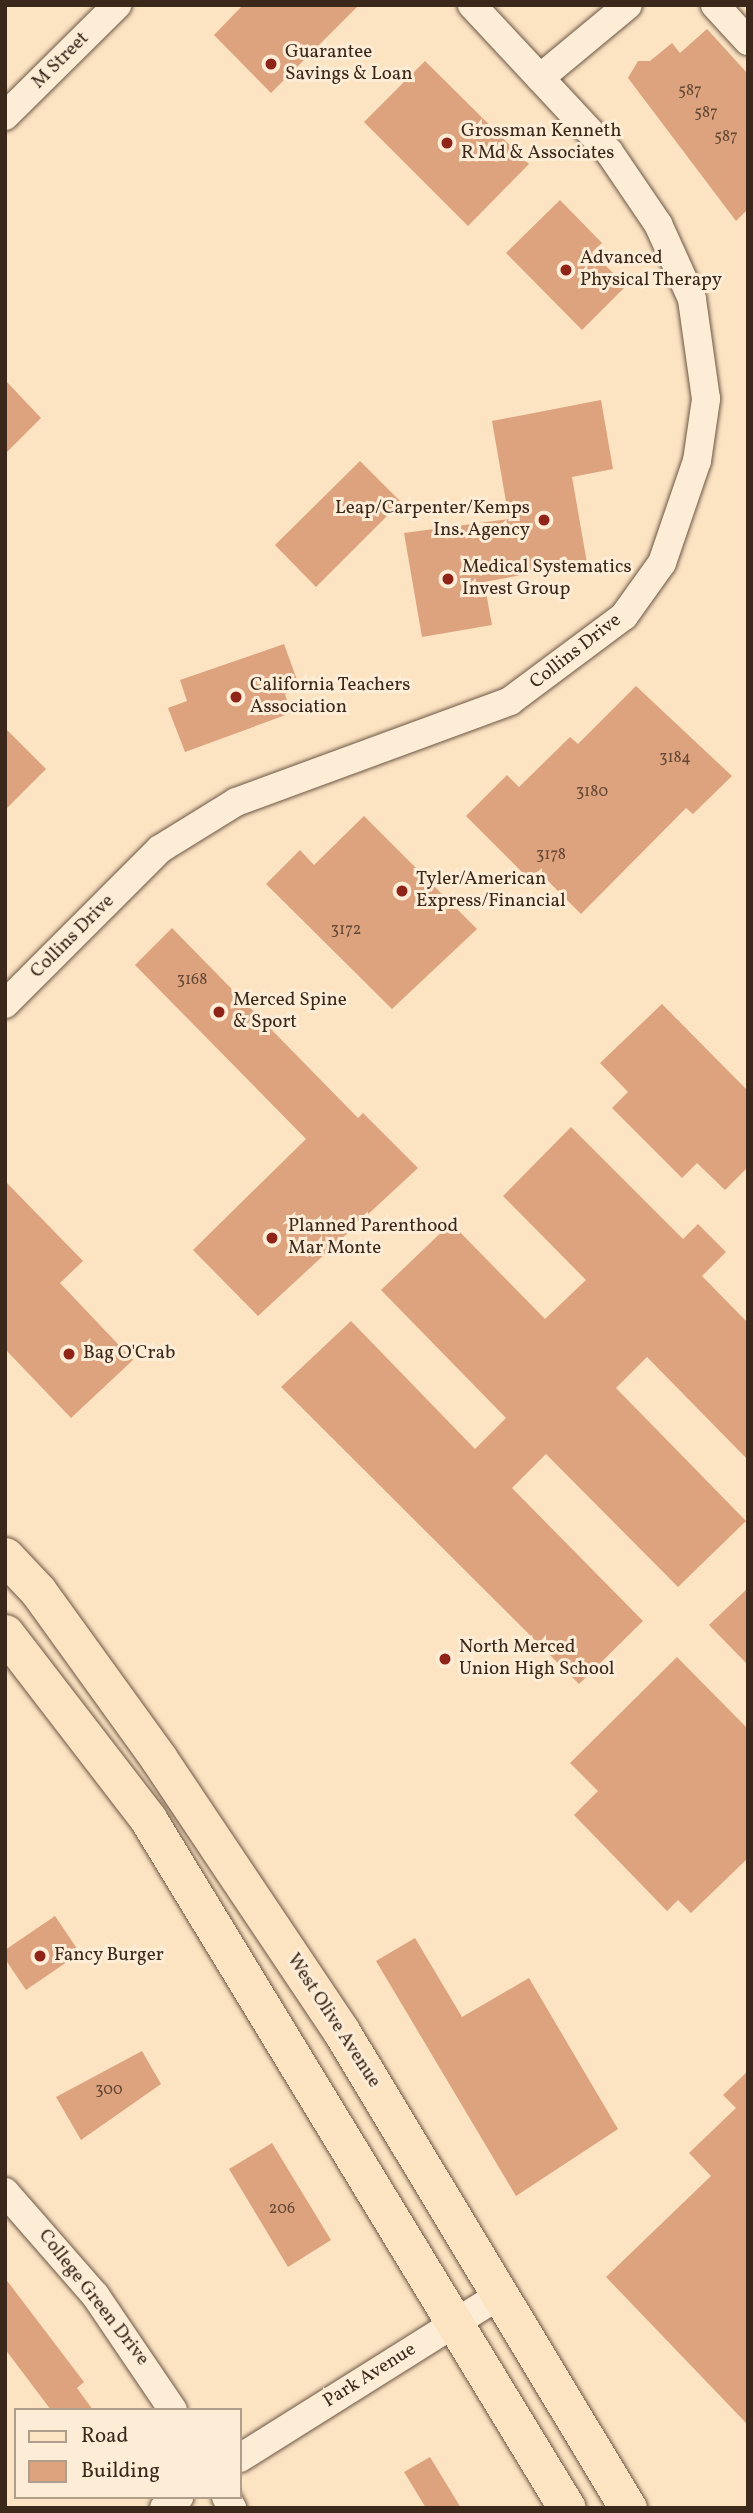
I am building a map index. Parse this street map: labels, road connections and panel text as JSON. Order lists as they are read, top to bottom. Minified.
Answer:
{"streets":{"main road":["West Olive Avenue"],"street":["M Street","Collins Drive","College Green Drive","Park Avenue"]},"crossings":[["West Olive Avenue","Park Avenue"]],"places":["Guarantee Savings & Loan","Grossman Kenneth R Md & Associates","Advanced Physical Therapy","Leap/Carpenter/Kemps Ins. Agency","Medical Systematics Invest Group","California Teachers Association","Tyler/American Express/Financial","Merced Spine & Sport","Planned Parenthood Mar Monte","Bag O'Crab","North Merced Union High School","Fancy Burger"],"house_numbers":["587","587","587","3184","3180","3178","3172","3168","300","206"],"legend":["Road","Building"]}
